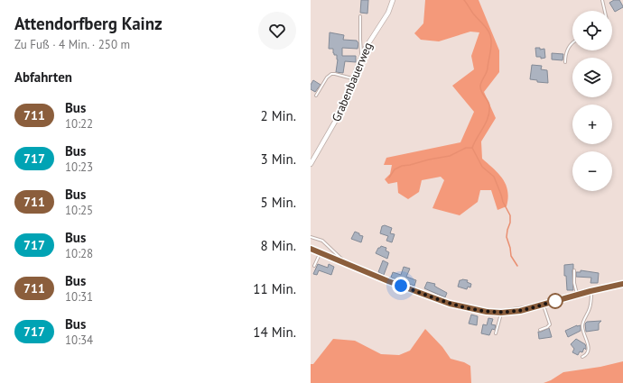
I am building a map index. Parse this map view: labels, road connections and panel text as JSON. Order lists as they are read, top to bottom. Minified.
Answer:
{"streets":{"street":["Grabenbauerweg"]},"lines":["bus line 711"],"page":{"heading":[["Attendorfberg Kainz","Zu Fuß · 4 Min. · 250 m"],"Abfahrten"],"map_buttons":["+","−"],"list":[{"mark":"711","name":"Bus","note":"10:22","value":"2 Min."},{"mark":"717","name":"Bus","note":"10:23","value":"3 Min."},{"mark":"711","name":"Bus","note":"10:25","value":"5 Min."},{"mark":"717","name":"Bus","note":"10:28","value":"8 Min."},{"mark":"711","name":"Bus","note":"10:31","value":"11 Min."},{"mark":"717","name":"Bus","note":"10:34","value":"14 Min."}]}}
